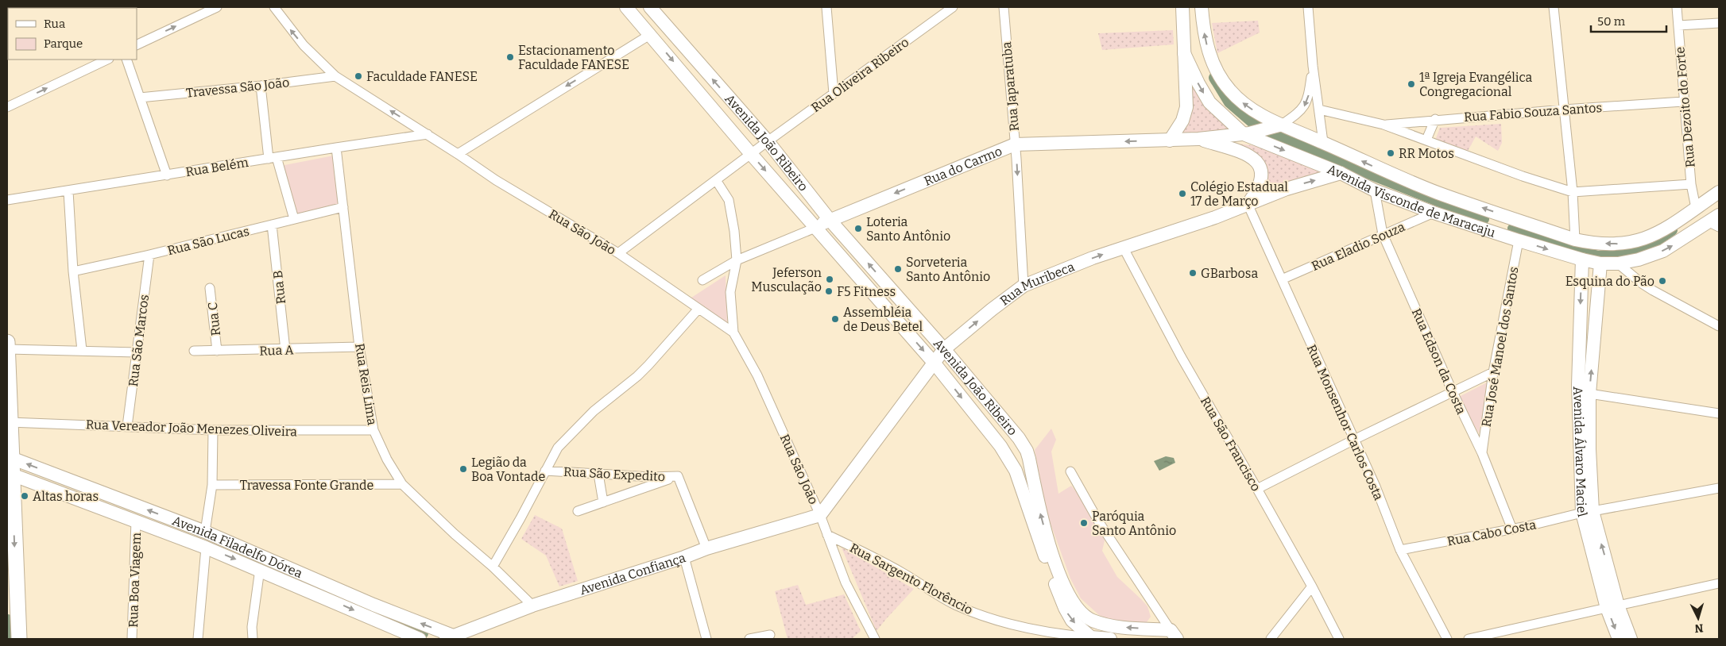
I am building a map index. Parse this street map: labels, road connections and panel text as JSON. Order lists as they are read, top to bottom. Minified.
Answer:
{"streets":{"street":["Rua Oliveira Ribeiro","Rua Japaratuba","Travessa São João","Rua Dezoito do Forte","Rua Fabio Souza Santos","Avenida João Ribeiro","Rua do Carmo","Rua Belém","Avenida Visconde de Maracaju","Rua São João","Rua São Lucas","Rua Eladio Souza","Rua Muribeca","Rua B","Rua C","Rua São Marcos","Rua José Manoel dos Santos","Rua A","Rua Edson da Costa","Rua Reis Lima","Rua Monsenhor Carlos Costa","Rua Vereador João Menezes Oliveira","Rua São Francisco","Avenida Álvaro Maciel","Rua São Expedito","Travessa Fonte Grande","Rua Cabo Costa","Avenida Filadelfo Dórea","Avenida Confiança","Rua Sargento Florêncio","Rua Boa Viagem"]},"crossings":[["Rua Oliveira Ribeiro","Avenida João Ribeiro"],["Rua Japaratuba","Rua do Carmo"],["Rua Japaratuba","Rua Muribeca"],["Travessa São João","Rua São João"],["Rua Dezoito do Forte","Rua Fabio Souza Santos"],["Rua Dezoito do Forte","Avenida Visconde de Maracaju"],["Avenida João Ribeiro","Rua do Carmo"],["Avenida João Ribeiro","Rua Muribeca"],["Avenida João Ribeiro","Rua Sargento Florêncio"],["Rua do Carmo","Avenida Visconde de Maracaju"],["Rua Belém","Rua São João"],["Rua Belém","Rua Reis Lima"],["Avenida Visconde de Maracaju","Rua Eladio Souza"],["Avenida Visconde de Maracaju","Rua Muribeca"],["Avenida Visconde de Maracaju","Rua José Manoel dos Santos"],["Avenida Visconde de Maracaju","Rua Edson da Costa"],["Avenida Visconde de Maracaju","Avenida Álvaro Maciel"],["Rua São João","Rua Muribeca"],["Rua São João","Avenida Confiança"],["Rua São João","Rua Sargento Florêncio"],["Rua São Lucas","Rua B"],["Rua São Lucas","Rua São Marcos"],["Rua São Lucas","Rua Reis Lima"],["Rua Eladio Souza","Rua Edson da Costa"],["Rua Eladio Souza","Rua Monsenhor Carlos Costa"],["Rua Muribeca","Rua Monsenhor Carlos Costa"],["Rua Muribeca","Rua São Francisco"],["Rua Muribeca","Avenida Confiança"],["Rua B","Rua A"],["Rua C","Rua A"],["Rua São Marcos","Rua Vereador João Menezes Oliveira"],["Rua José Manoel dos Santos","Rua Edson da Costa"],["Rua A","Rua Reis Lima"],["Rua Edson da Costa","Rua Cabo Costa"],["Rua Reis Lima","Rua Vereador João Menezes Oliveira"],["Rua Reis Lima","Travessa Fonte Grande"],["Rua Reis Lima","Avenida Confiança"],["Rua Monsenhor Carlos Costa","Rua Cabo Costa"],["Avenida Álvaro Maciel","Rua Cabo Costa"],["Rua São Expedito","Avenida Confiança"],["Avenida Filadelfo Dórea","Avenida Confiança"],["Avenida Filadelfo Dórea","Rua Boa Viagem"]],"one_way":["Rua Japaratuba","Rua do Carmo","Rua Muribeca"],"places":["Estacionamento Faculdade FANESE","Faculdade FANESE","1ª Igreja Evangélica Congregacional","RR Motos","Colégio Estadual 17 de Março","Loteria Santo Antônio","Sorveteria Santo Antônio","GBarbosa","Jeferson Musculação","Esquina do Pão","F5 Fitness","Assembléia de Deus Betel","Legião da Boa Vontade","Altas horas","Paróquia Santo Antônio"],"legend":["Rua","Parque"],"scale_bar":"50 m","north":"bottom"}
